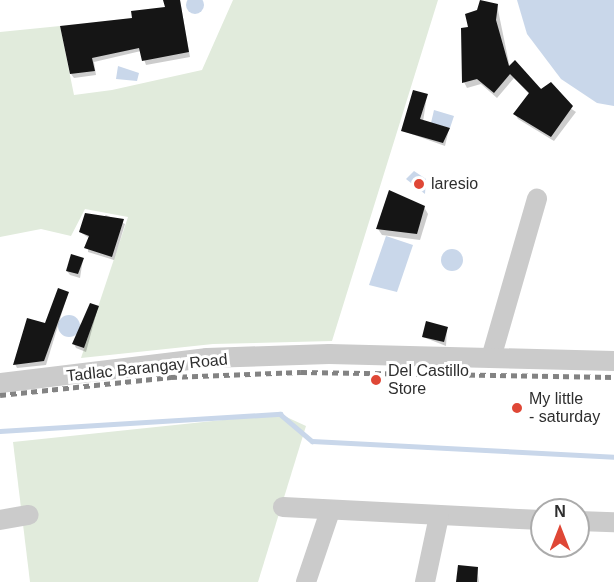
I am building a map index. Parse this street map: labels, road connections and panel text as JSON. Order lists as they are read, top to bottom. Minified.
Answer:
{"streets":{"street":["Tadlac Barangay Road"]},"places":["laresio","Del Castillo Store","My little - saturday"],"north":"top"}
